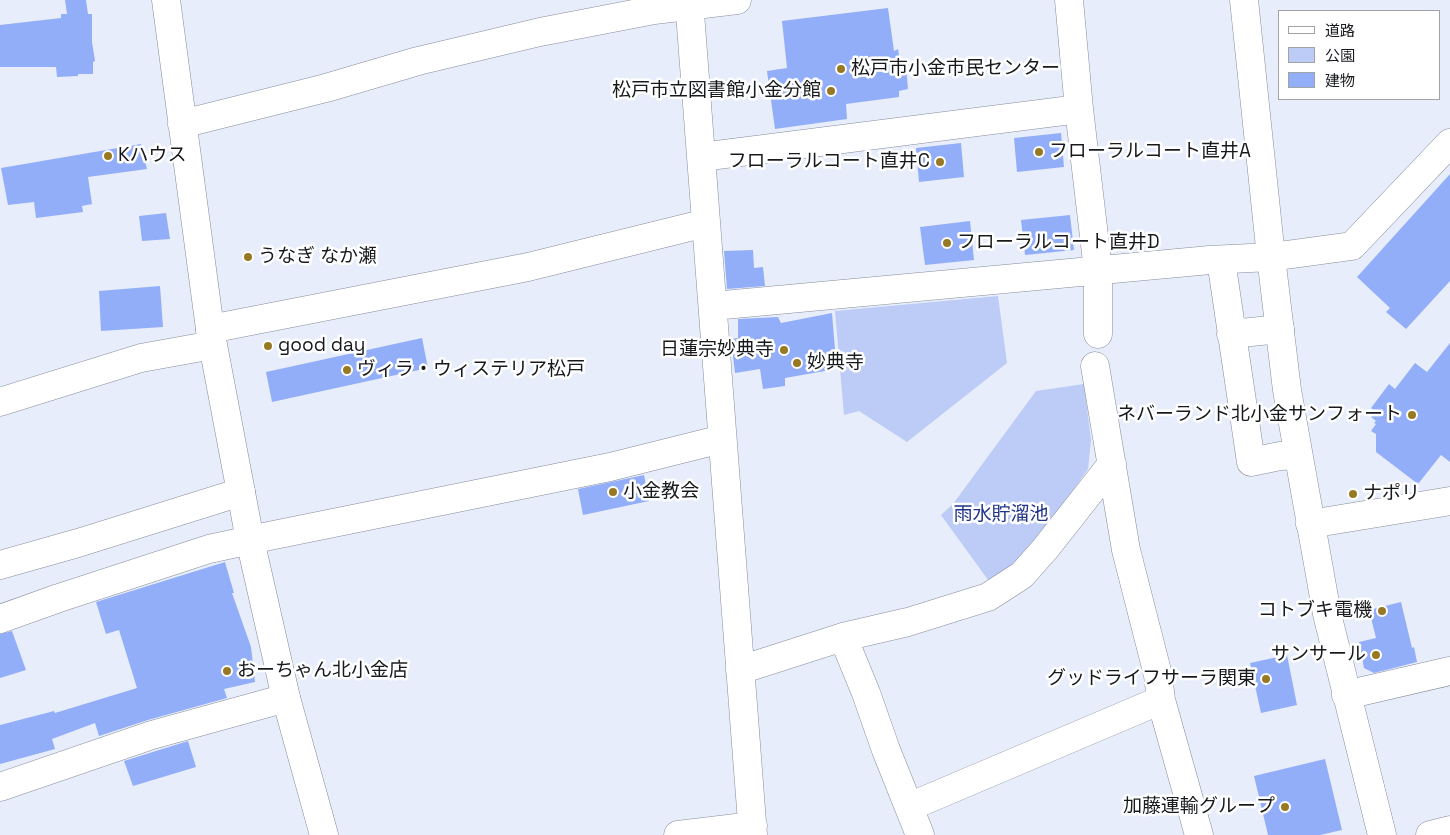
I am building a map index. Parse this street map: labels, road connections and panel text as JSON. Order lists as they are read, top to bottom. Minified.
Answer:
{"parks":["雨水貯溜池"],"places":["松戸市小金市民センター","松戸市立図書館小金分館","フローラルコート直井A","Kハウス","フローラルコート直井C","フローラルコート直井D","うなぎ なか瀬","good day","日蓮宗妙典寺","妙典寺","ヴィラ・ウィステリア松戸","ネバーランド北小金サンフォート","小金教会","ナポリ","コトブキ電機","サンサール","おーちゃん北小金店","グッドライフサーラ関東","加藤運輸グループ"],"legend":["道路","公園","建物"]}
